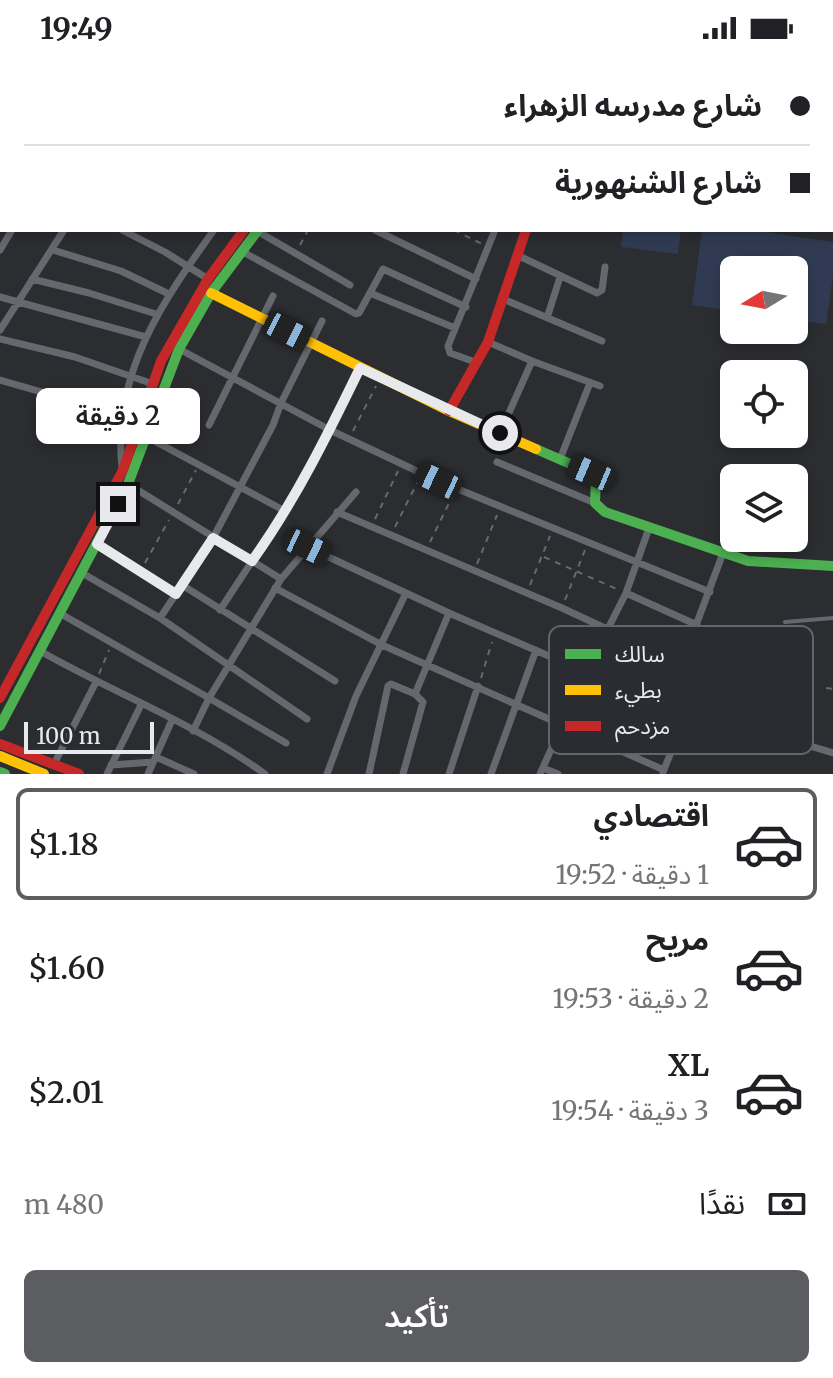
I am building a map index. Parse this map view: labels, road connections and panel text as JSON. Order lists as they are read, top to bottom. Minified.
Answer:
{"legend":["سالك","بطيء","مزدحم"],"scale_bar":"100 m","north":"left","page":{"status":"19:49","banner":["شارع مدرسه الزهراء","شارع الشنهورية"],"bubble":"2 دقيقة","scale":"100 m","list":[{"name":"اقتصادي","note":"1 دقيقة · 19:52","value":"$1.18"},{"name":"مريح","note":"2 دقيقة · 19:53","value":"$1.60"},{"name":"XL","note":"3 دقيقة · 19:54","value":"$2.01"}],"pay":["نقدًا","480 m"],"buttons":"تأكيد"}}
